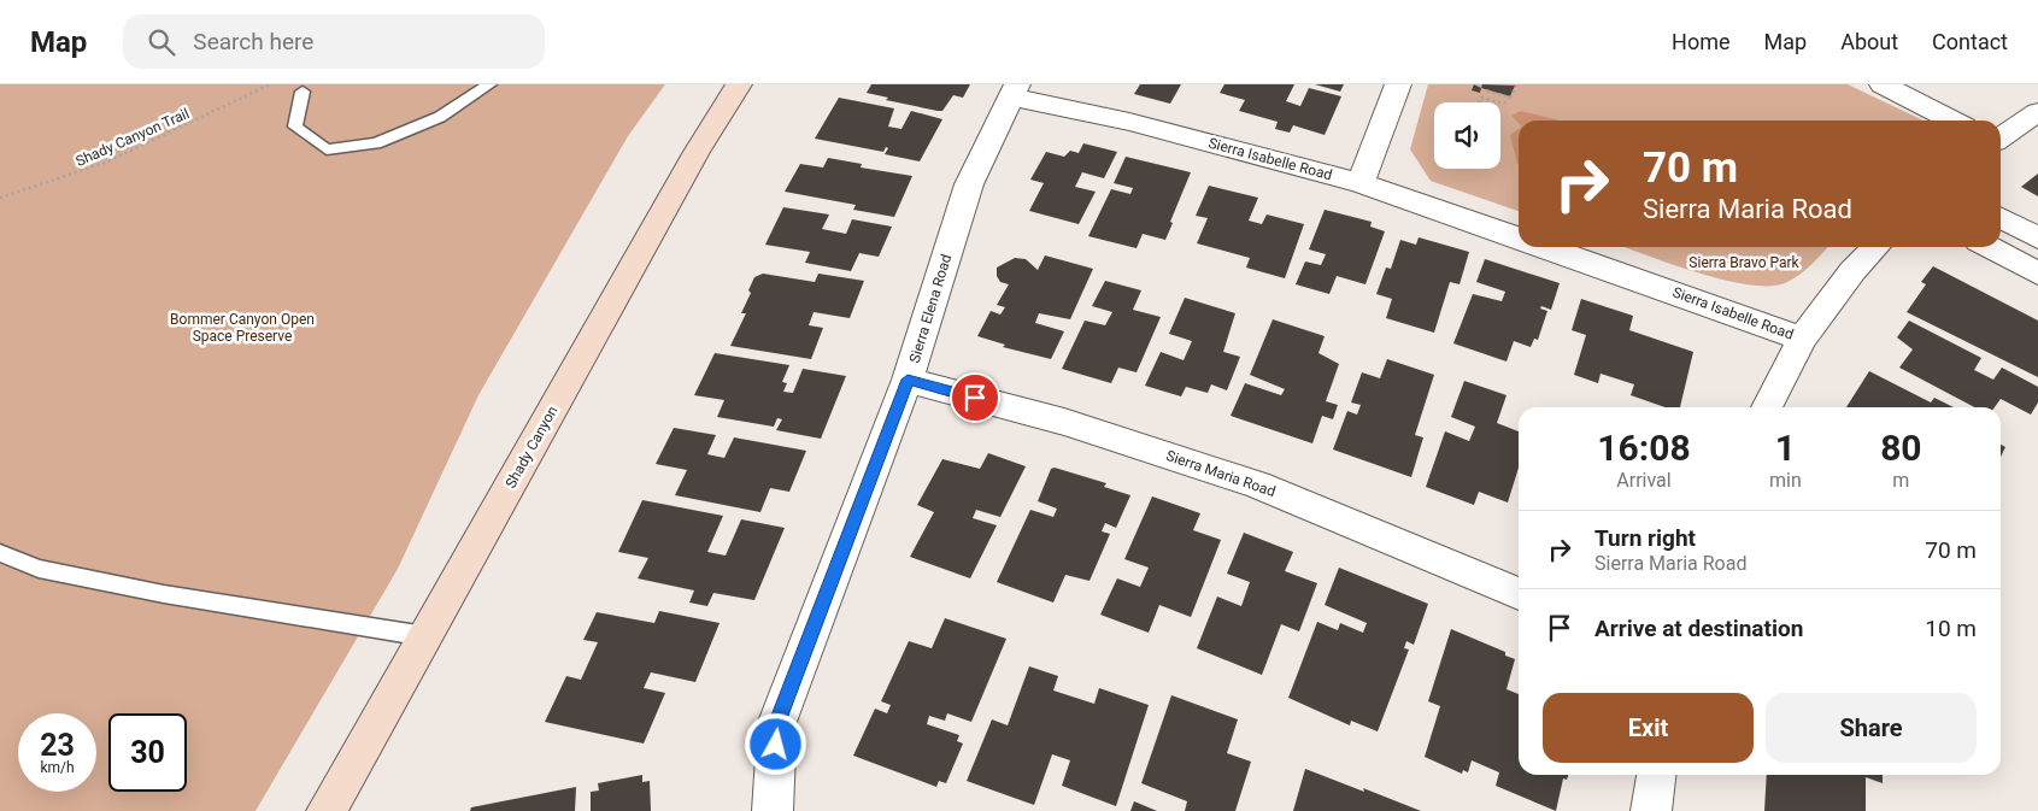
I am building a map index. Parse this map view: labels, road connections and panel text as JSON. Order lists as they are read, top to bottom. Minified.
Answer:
{"streets":{"main road":["Shady Canyon"],"street":["Sierra Isabelle Road","Sierra Elena Road","Sierra Maria Road"],"path":["Shady Canyon Trail"]},"crossings":[["Sierra Isabelle Road","Sierra Elena Road"],["Sierra Elena Road","Sierra Maria Road"]],"parks":["Sierra Bravo Park","Bommer Canyon Open Space Preserve"],"page":{"header":"Map","search":"Search here","nav":["Home","Map","About","Contact"],"turn":["70 m","Sierra Maria Road"],"eta":["16:08","Arrival","1","min","80","m"],"list":[{"name":"Turn right","note":"Sierra Maria Road","value":"70 m"},{"name":"Arrive at destination","value":"10 m"}],"buttons":["Exit","Share"],"speed":"23 km/h","limit":"30"}}
